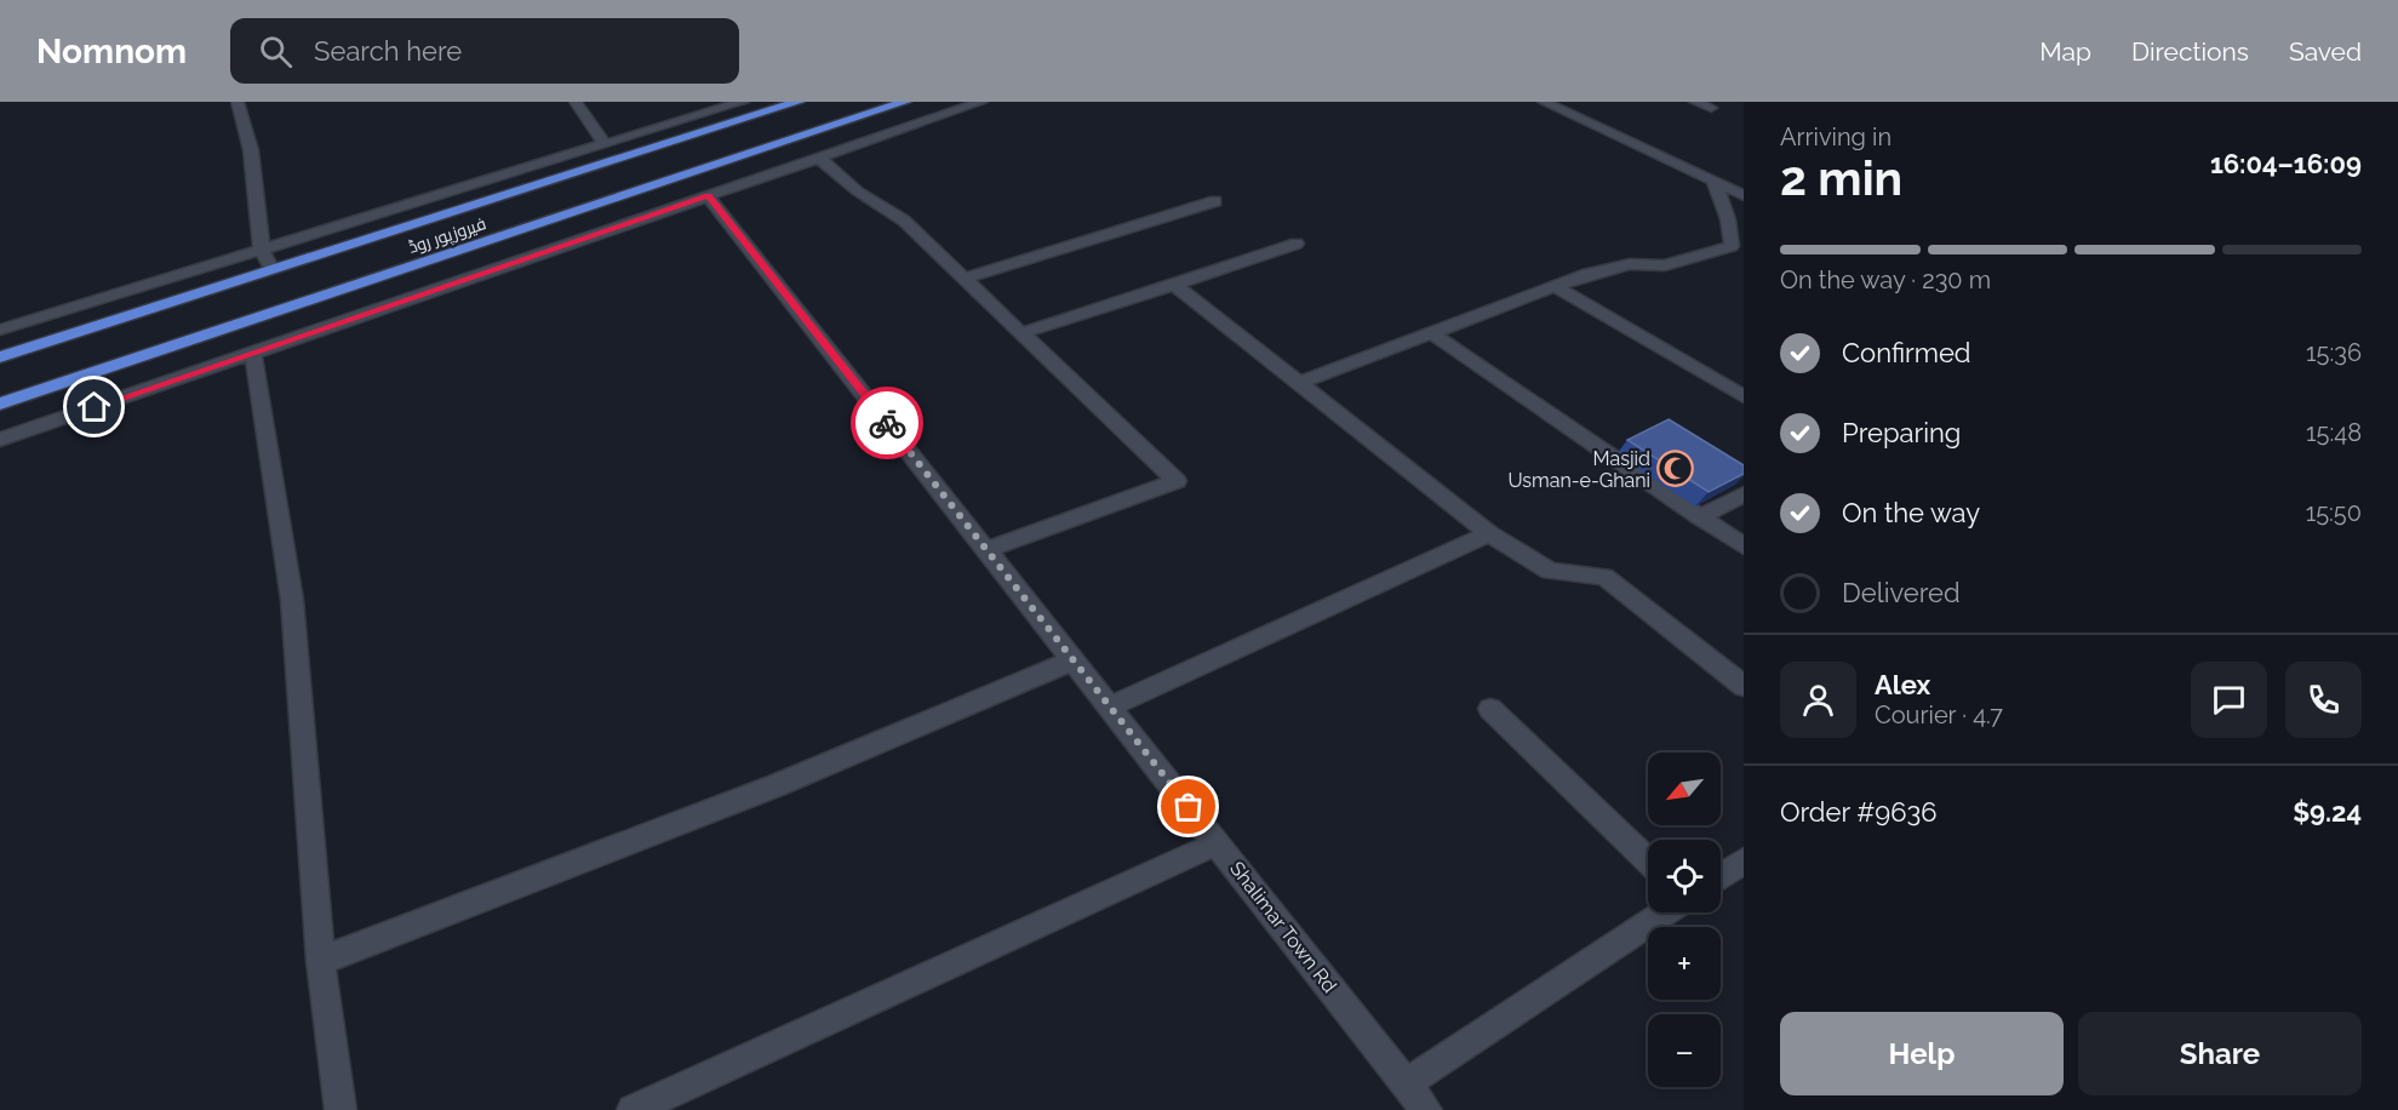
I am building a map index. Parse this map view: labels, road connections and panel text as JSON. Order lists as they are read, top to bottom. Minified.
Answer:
{"streets":{"highway":["فیروزپور روڈ"],"street":["Shalimar Town Rd"]},"places":{"mosque":["Masjid Usman-e-Ghani"]},"north":"bottom left","page":{"header":"Nomnom","search":"Search here","nav":["Map","Directions","Saved"],"heading":["2 min","Arriving in","16:04–16:09"],"panel":["Alex","Courier · 4.7","Order #9636","$9.24"],"bar":"On the way · 230 m","list":[["Confirmed","15:36"],["Preparing","15:48"],["On the way","15:50"],"Delivered"],"map_buttons":["+","−"],"buttons":["Help","Share"]}}
